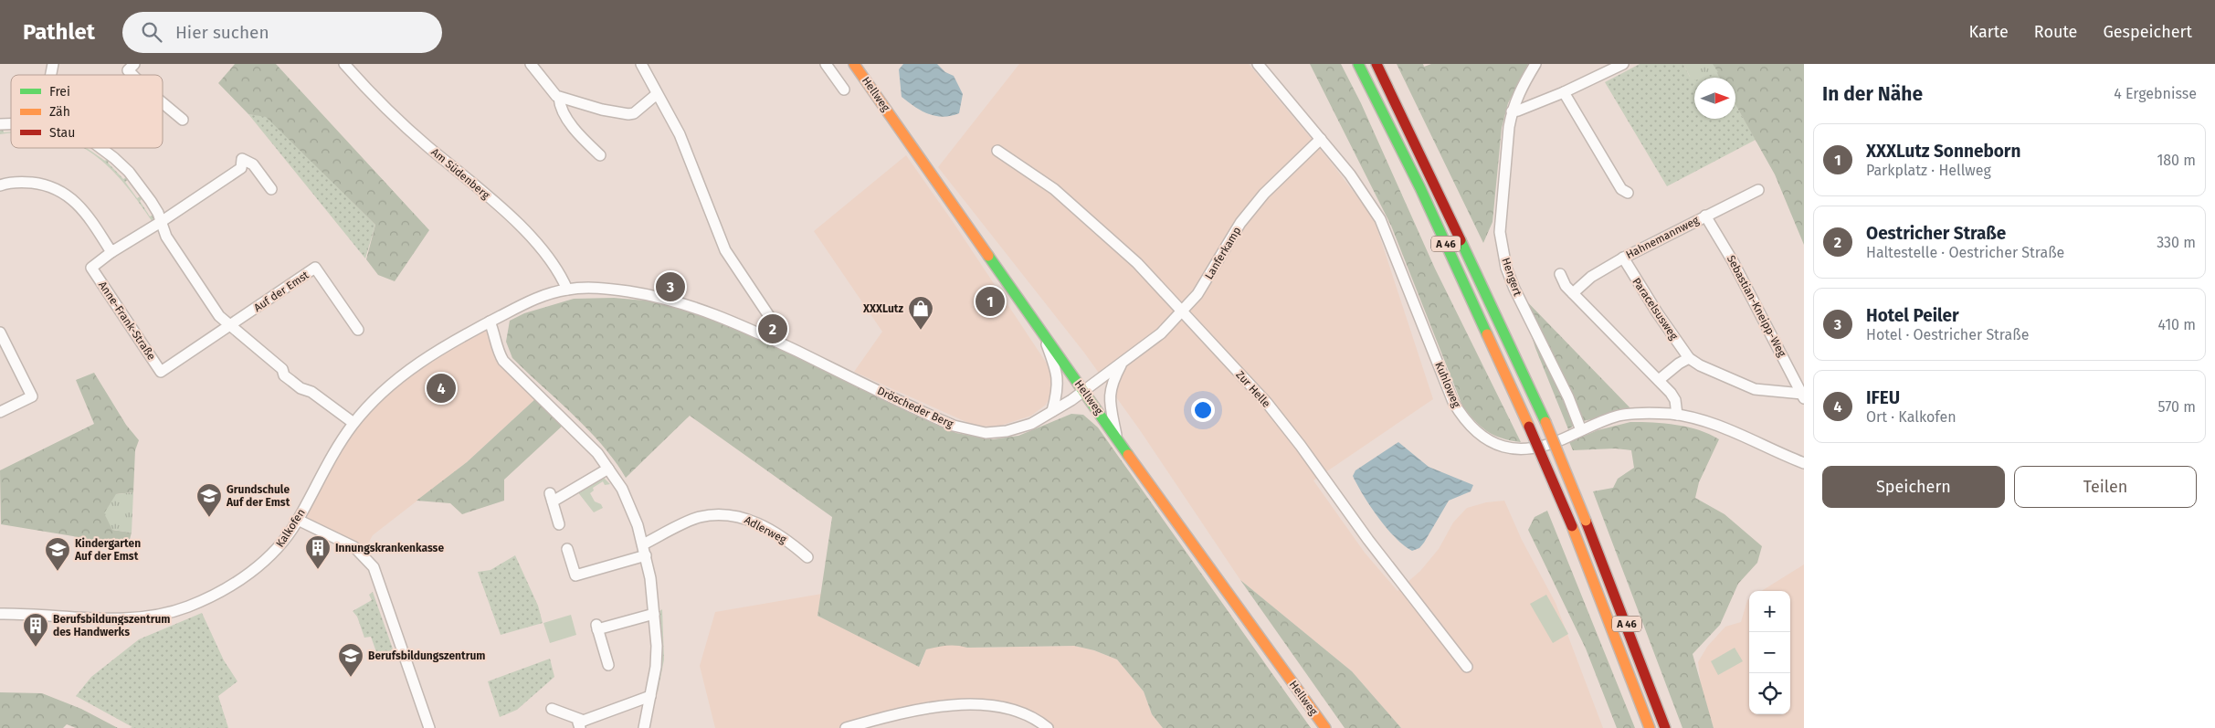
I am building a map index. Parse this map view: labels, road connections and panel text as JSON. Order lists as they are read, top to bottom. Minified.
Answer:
{"streets":{"main road":["Hellweg","A 46"],"street":["Am Südenberg","Hahnemannweg","Lanferkamp","Hengert","Auf der Emst","Sebastian-Kneipp-Weg","Paracelsusweg","Anne-Frank-Straße","Kuhloweg","Zur Helle","Dröscheder Berg","Kalkofen","Adlerweg"]},"crossings":[["Hellweg","Lanferkamp"],["Hellweg","Dröscheder Berg"],["Am Südenberg","Dröscheder Berg"],["Am Südenberg","Kalkofen"],["Hahnemannweg","Sebastian-Kneipp-Weg"],["Hahnemannweg","Paracelsusweg"],["Lanferkamp","Kuhloweg"],["Lanferkamp","Zur Helle"],["Lanferkamp","Dröscheder Berg"],["Hengert","Kuhloweg"],["Auf der Emst","Anne-Frank-Straße"],["Sebastian-Kneipp-Weg","Paracelsusweg"],["Dröscheder Berg","Kalkofen"]],"places":{"shop":["XXXLutz"],"school or university":["Grundschule Auf der Emst","Kindergarten Auf der Emst","Berufsbildungszentrum"],"building":["Innungskrankenkasse","Berufsbildungszentrum des Handwerks"]},"legend":["Frei","Zäh","Stau"],"north":"right","page":{"header":"Pathlet","search":"Hier suchen","nav":["Karte","Route","Gespeichert"],"heading":["In der Nähe","4 Ergebnisse"],"list":[{"mark":"1","name":"XXXLutz Sonneborn","note":"Parkplatz · Hellweg","value":"180 m"},{"mark":"2","name":"Oestricher Straße","note":"Haltestelle · Oestricher Straße","value":"330 m"},{"mark":"3","name":"Hotel Peiler","note":"Hotel · Oestricher Straße","value":"410 m"},{"mark":"4","name":"IFEU","note":"Ort · Kalkofen","value":"570 m"}],"pins":["3","1","2","4"],"buttons":["Speichern","Teilen"],"map_buttons":["+","−"]}}
